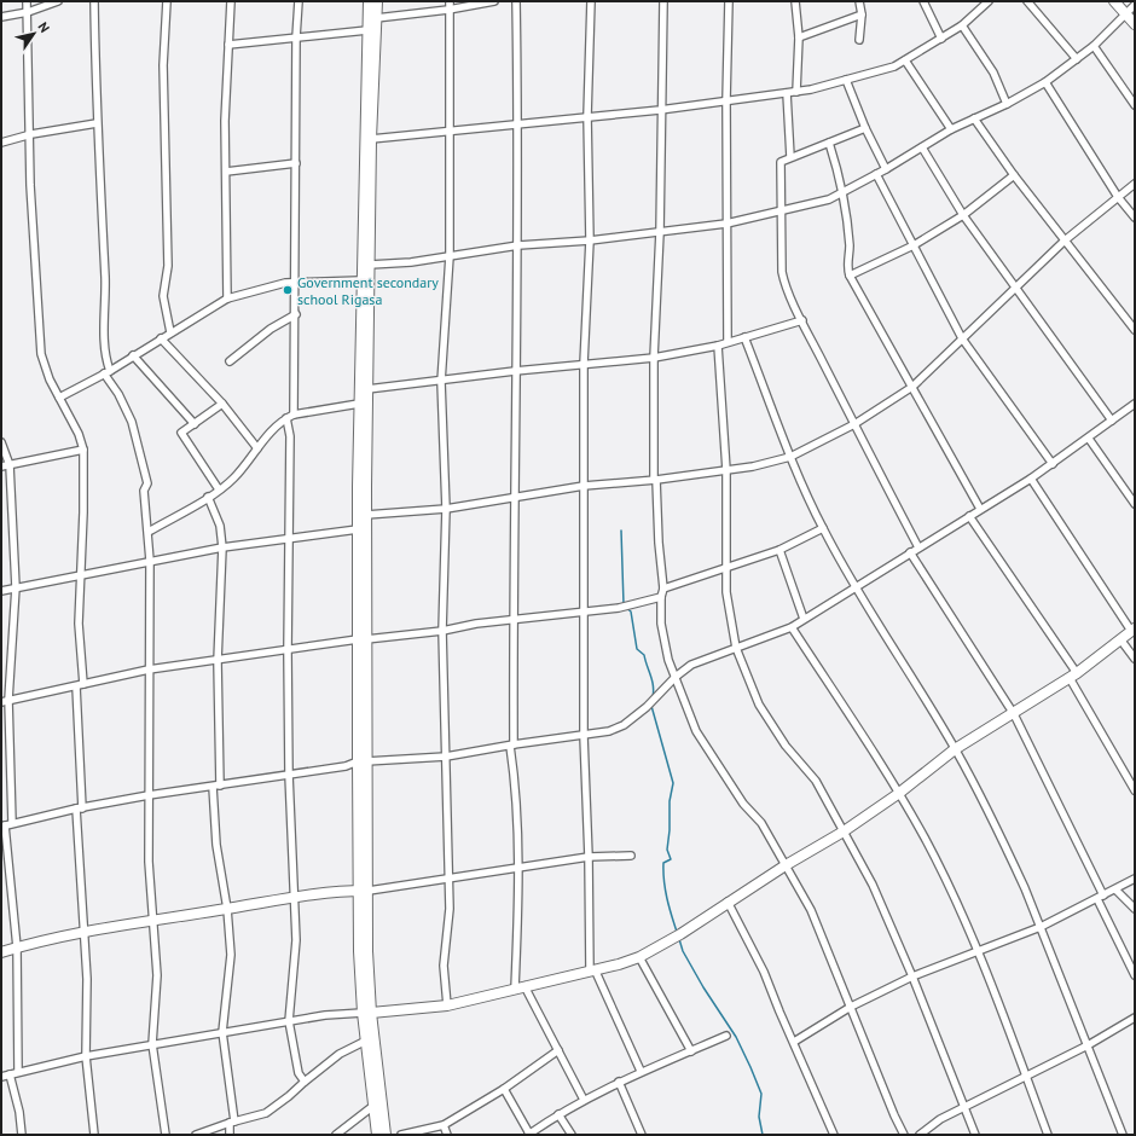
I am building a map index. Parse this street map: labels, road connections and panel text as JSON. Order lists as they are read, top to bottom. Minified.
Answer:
{"places":["Government secondary school Rigasa"],"north":"top right"}
